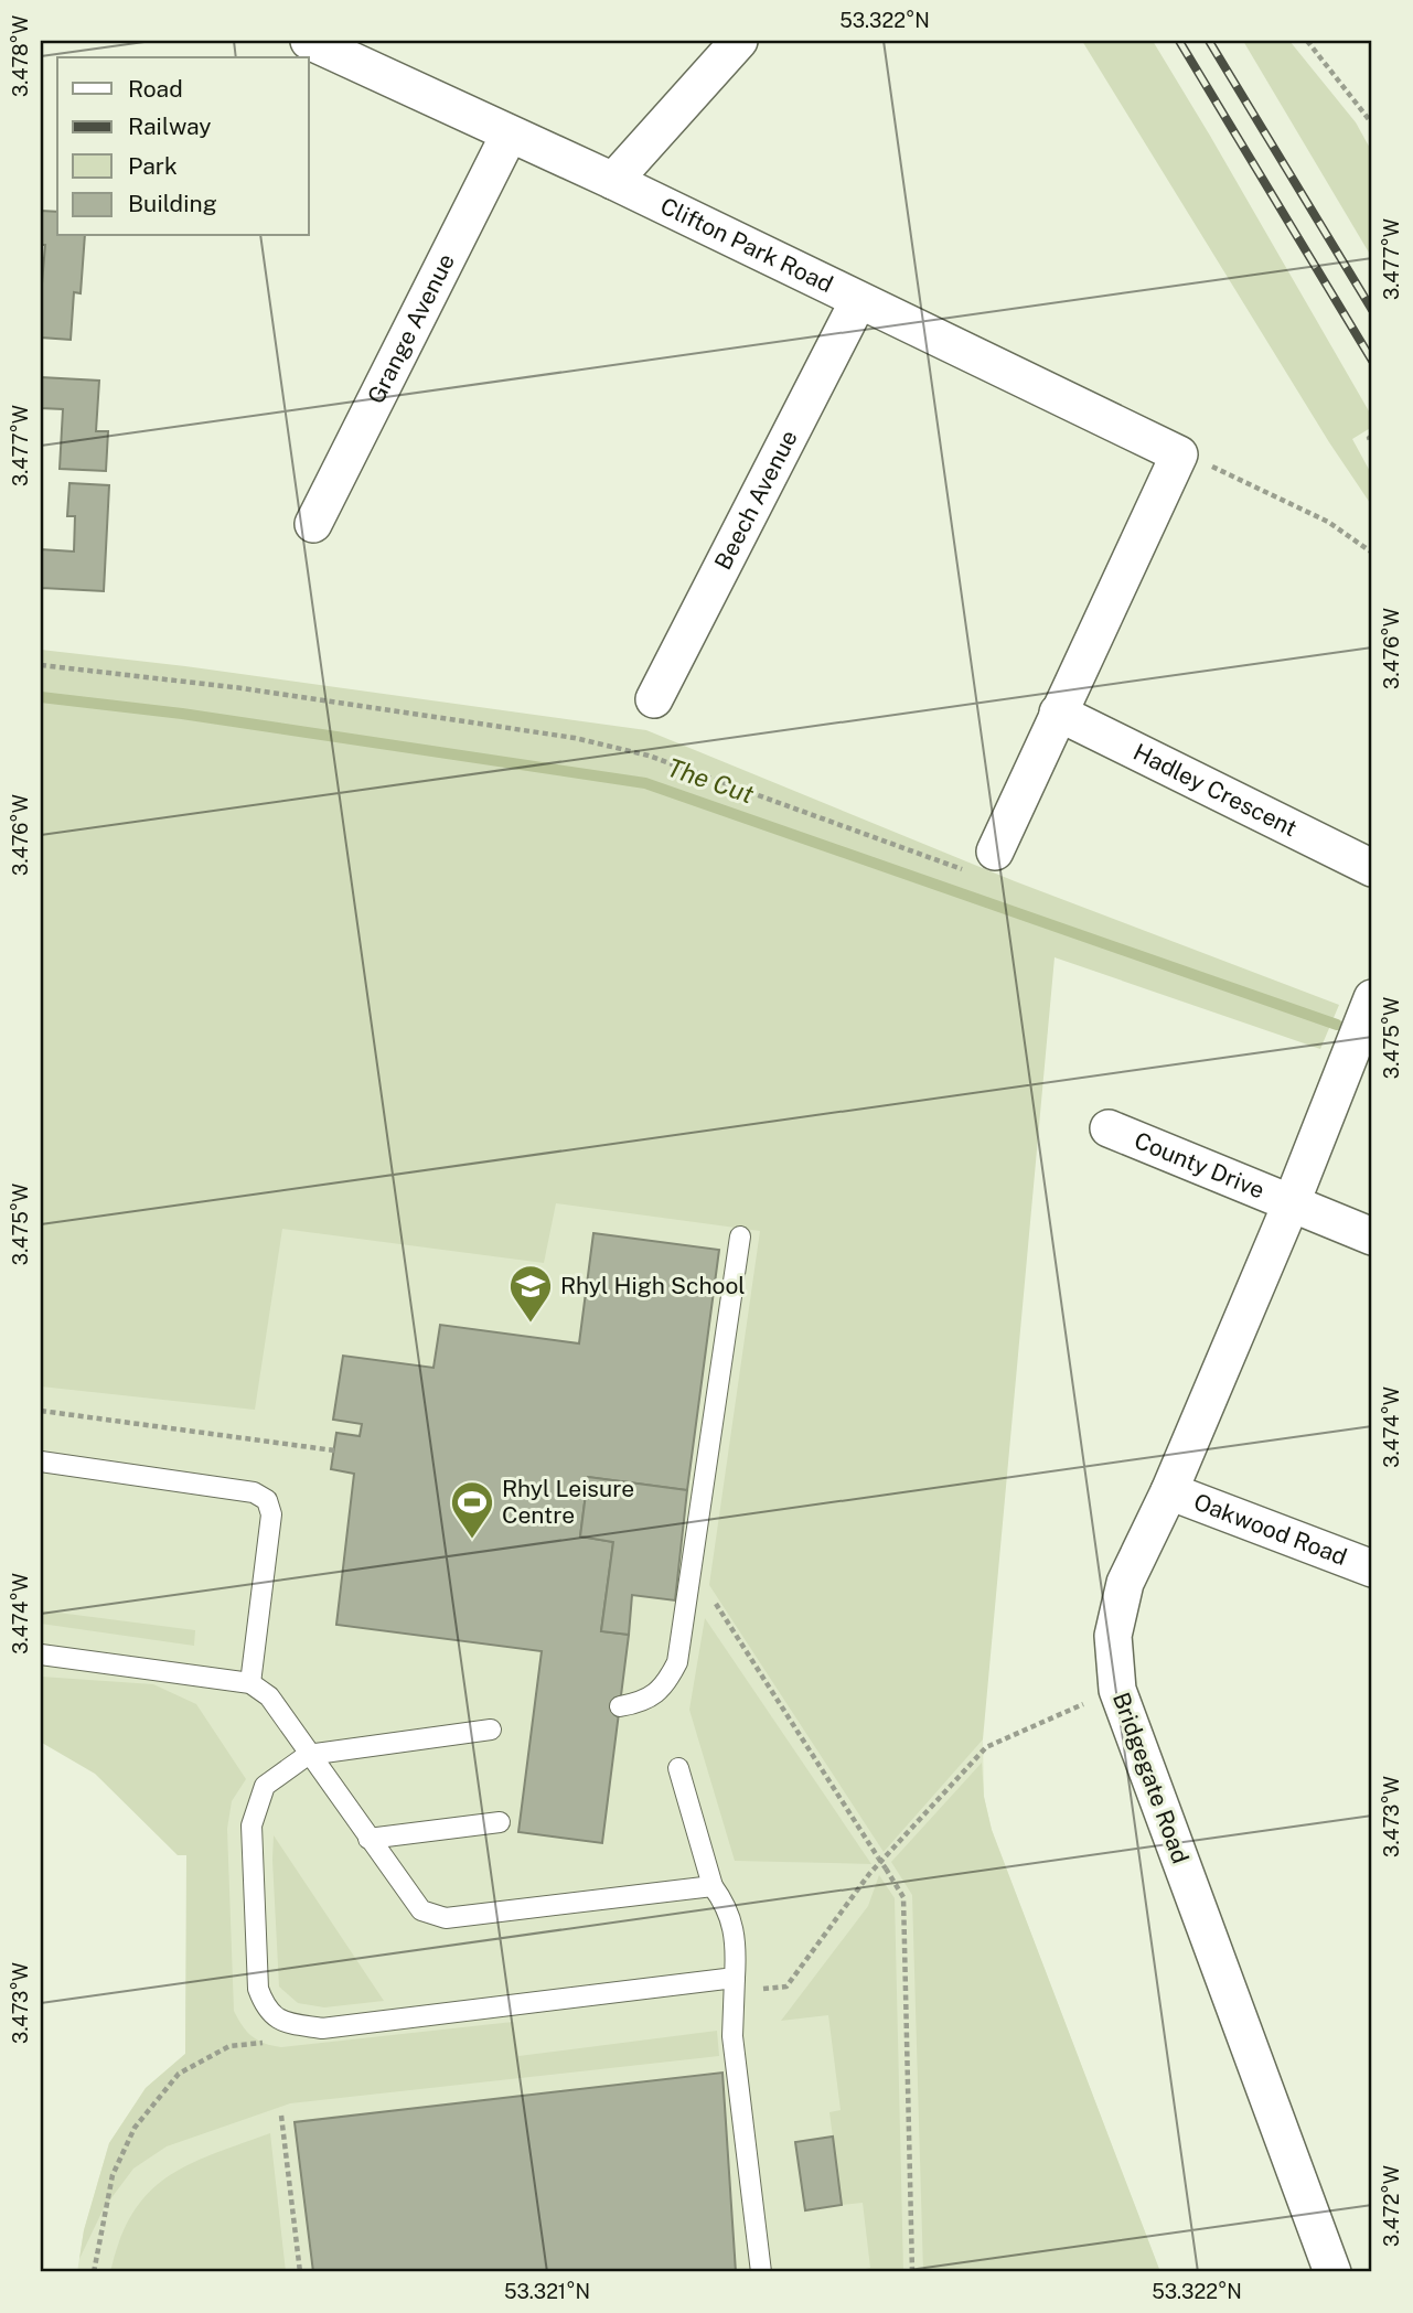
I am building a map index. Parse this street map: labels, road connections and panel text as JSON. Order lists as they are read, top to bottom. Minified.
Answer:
{"streets":{"street":["Clifton Park Road","Grange Avenue","Beech Avenue","Hadley Crescent","County Drive","Oakwood Road","Bridgegate Road"]},"crossings":[["Clifton Park Road","Grange Avenue"],["Clifton Park Road","Beech Avenue"],["County Drive","Bridgegate Road"],["Oakwood Road","Bridgegate Road"]],"water":["The Cut"],"places":{"school or university":["Rhyl High School"],"sports":["Rhyl Leisure Centre"]},"legend":["Road","Railway","Park","Building"],"coordinates":["53.322°N","3.478°W","3.477°W","3.476°W","3.475°W","3.474°W","3.473°W","3.472°W","53.321°N"]}
